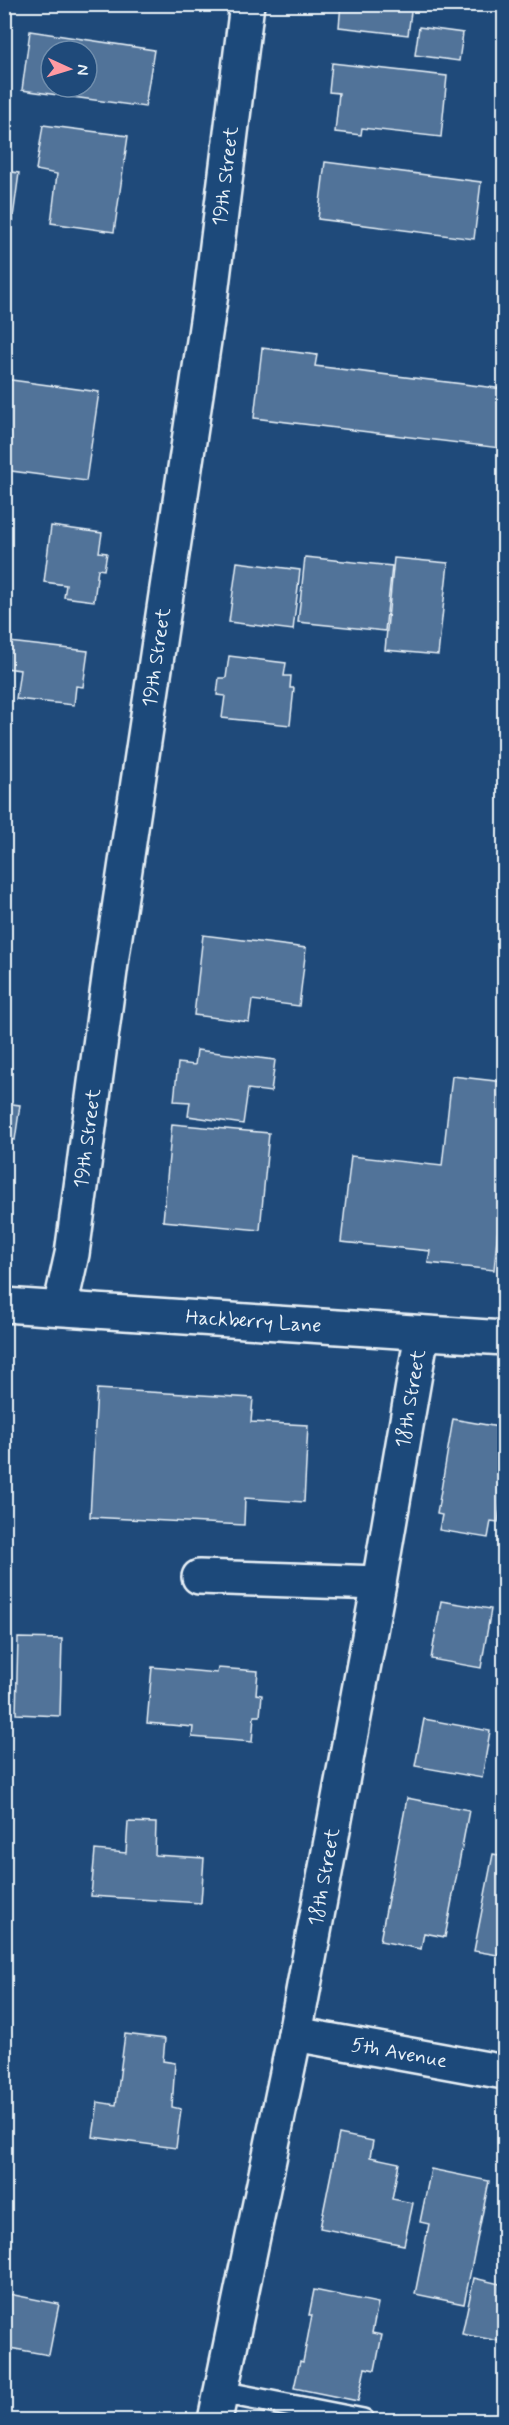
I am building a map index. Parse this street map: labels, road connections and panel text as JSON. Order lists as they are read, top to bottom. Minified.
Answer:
{"streets":{"street":["19th Street","Hackberry Lane","18th Street","5th Avenue"]},"crossings":[["19th Street","Hackberry Lane"],["Hackberry Lane","18th Street"],["18th Street","5th Avenue"]],"north":"right"}
